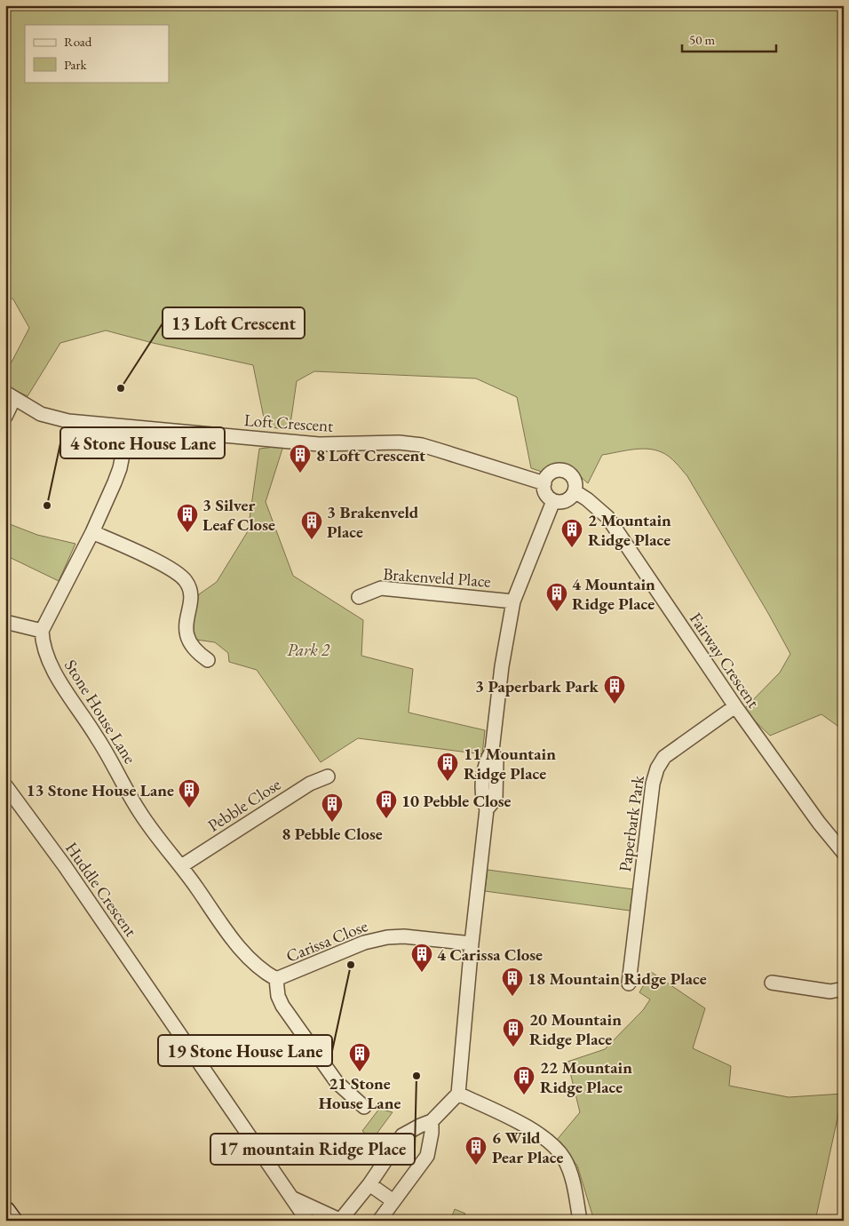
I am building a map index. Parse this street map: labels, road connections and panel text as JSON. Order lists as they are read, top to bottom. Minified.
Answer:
{"streets":{"street":["Loft Crescent","Brakenveld Place","Fairway Crescent","Stone House Lane","Pebble Close","Paperbark Park","Huddle Crescent","Carissa Close"]},"crossings":[["Loft Crescent","Fairway Crescent"],["Fairway Crescent","Paperbark Park"],["Stone House Lane","Pebble Close"],["Stone House Lane","Carissa Close"]],"parks":["Park 2"],"places":{"other":["13 Loft Crescent","4 Stone House Lane","19 Stone House Lane","17 mountain Ridge Place"],"building":["8 Loft Crescent","3 Silver Leaf Close","3 Brakenveld Place","2 Mountain Ridge Place","4 Mountain Ridge Place","3 Paperbark Park","11 Mountain Ridge Place","13 Stone House Lane","10 Pebble Close","8 Pebble Close","4 Carissa Close","18 Mountain Ridge Place","20 Mountain Ridge Place","21 Stone House Lane","22 Mountain Ridge Place","6 Wild Pear Place"]},"legend":["Road","Park"],"scale_bar":"50 m"}
